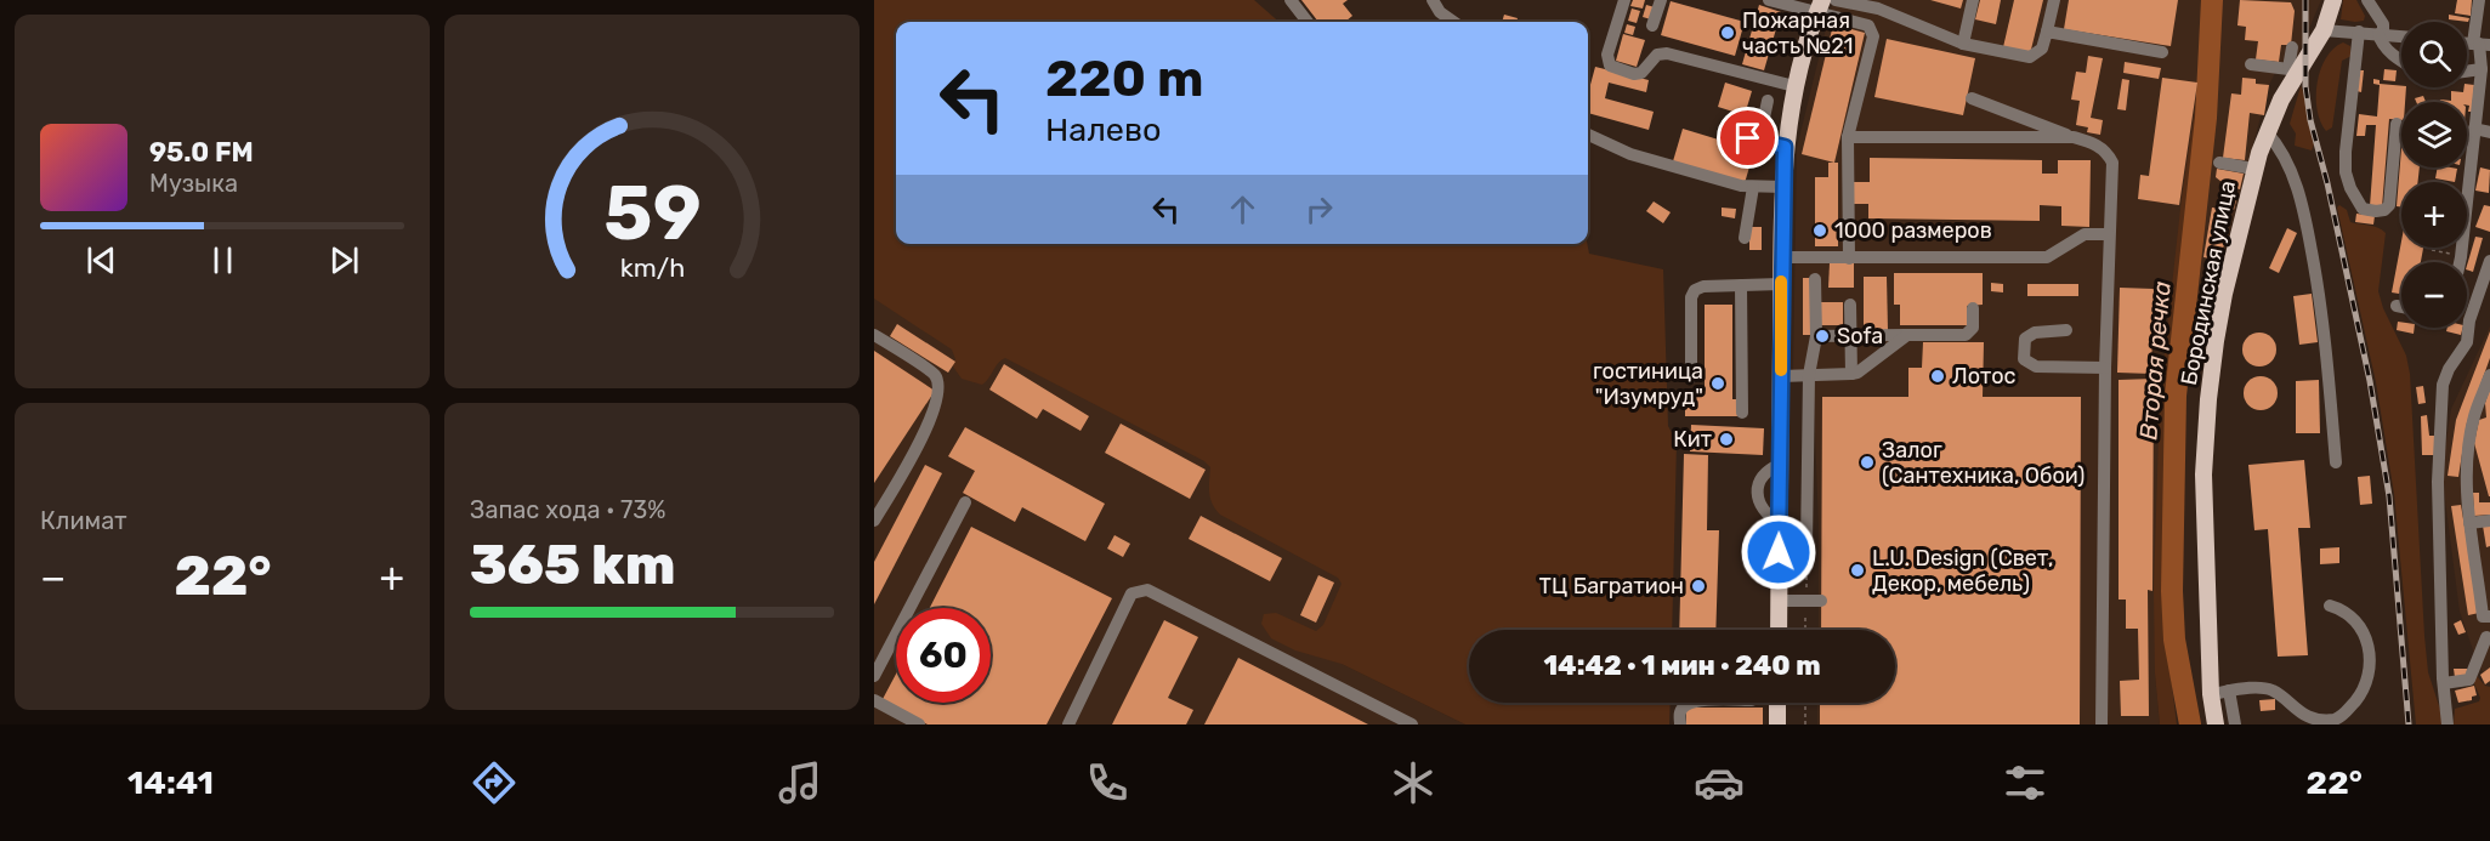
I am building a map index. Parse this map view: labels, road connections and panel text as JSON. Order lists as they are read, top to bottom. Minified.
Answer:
{"streets":{"main road":["Бородинская улица"]},"water":["Вторая речка"],"places":["Пожарная часть №21","1000 размеров","Sofa","Лотос","гостиница \"Изумруд\"","Кит","Залог (Сантехника, Обои)","L.U. Design (Свет, Декор, мебель)","ТЦ Багратион"],"page":{"map_buttons":["+","−"],"turn":["220 m","Налево"],"song":["95.0 FM","Музыка"],"tile":["Климат",["Запас хода · 73%","365 km"]],"heat":["−","22°","+"],"limit":"60","trip":"14:42 · 1 мин · 240 m","tabs":["14:41","22°"],"gauge":["59","km/h"]}}
